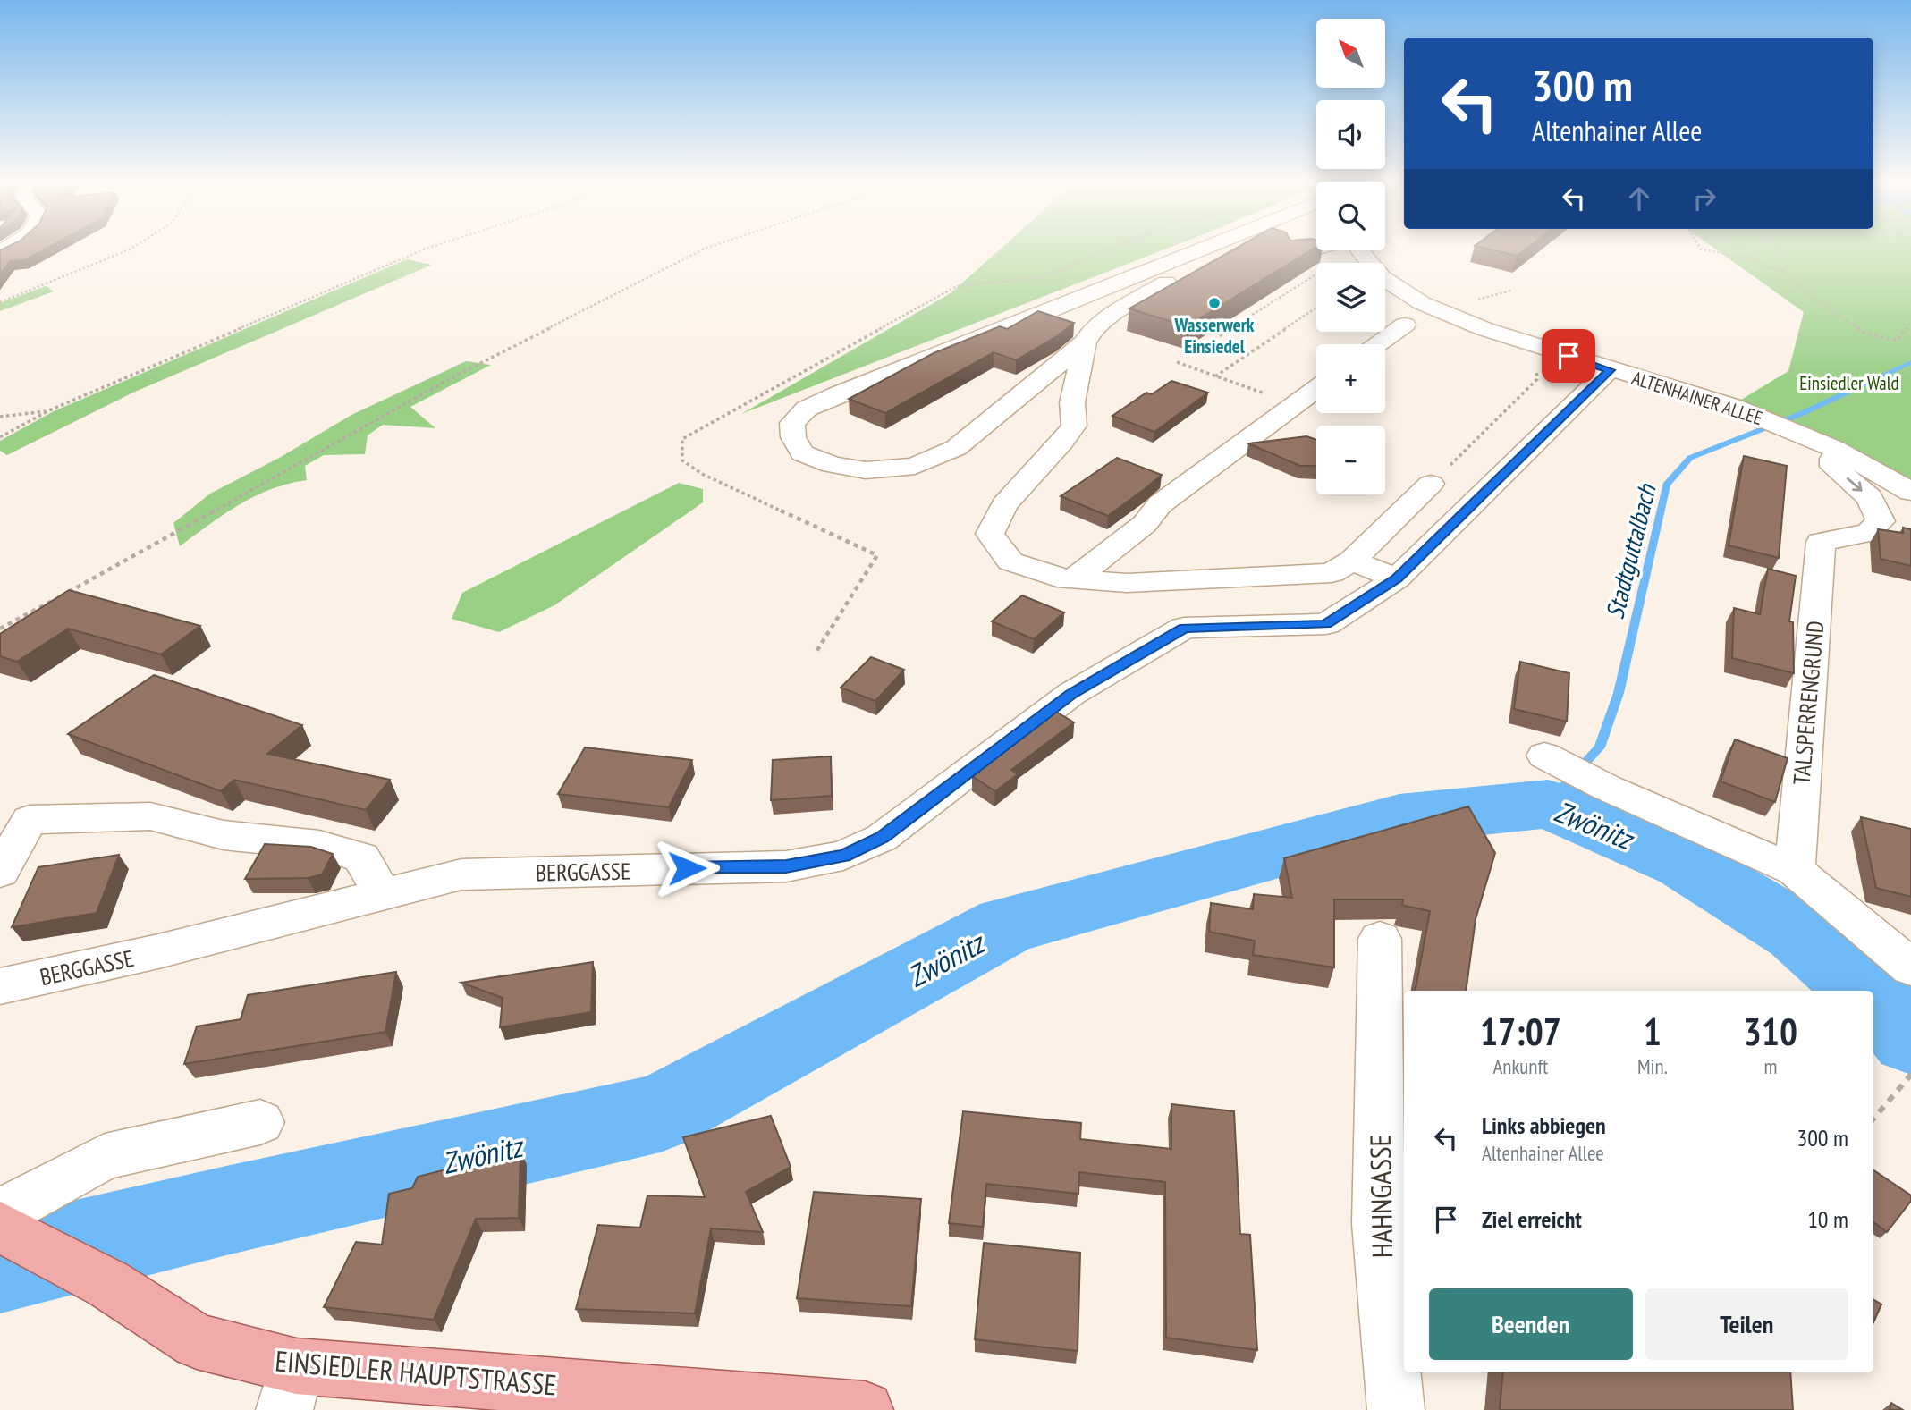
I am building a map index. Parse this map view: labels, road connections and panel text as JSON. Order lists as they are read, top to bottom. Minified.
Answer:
{"streets":{"main road":["EINSIEDLER HAUPTSTRASSE"],"street":["ALTENHAINER ALLEE","TALSPERRENGRUND","BERGGASSE","HAHNGASSE"]},"crossings":[["ALTENHAINER ALLEE","TALSPERRENGRUND"],["ALTENHAINER ALLEE","BERGGASSE"]],"one_way":["TALSPERRENGRUND"],"water":["Stadtguttalbach","Zwönitz"],"parks":["Einsiedler Wald"],"places":["Wasserwerk Einsiedel"],"north":"top left","page":{"map_buttons":["+","−"],"turn":["300 m","Altenhainer Allee"],"eta":["17:07","Ankunft","1","Min.","310","m"],"list":[{"name":"Links abbiegen","note":"Altenhainer Allee","value":"300 m"},{"name":"Ziel erreicht","value":"10 m"}],"buttons":["Beenden","Teilen"]}}
